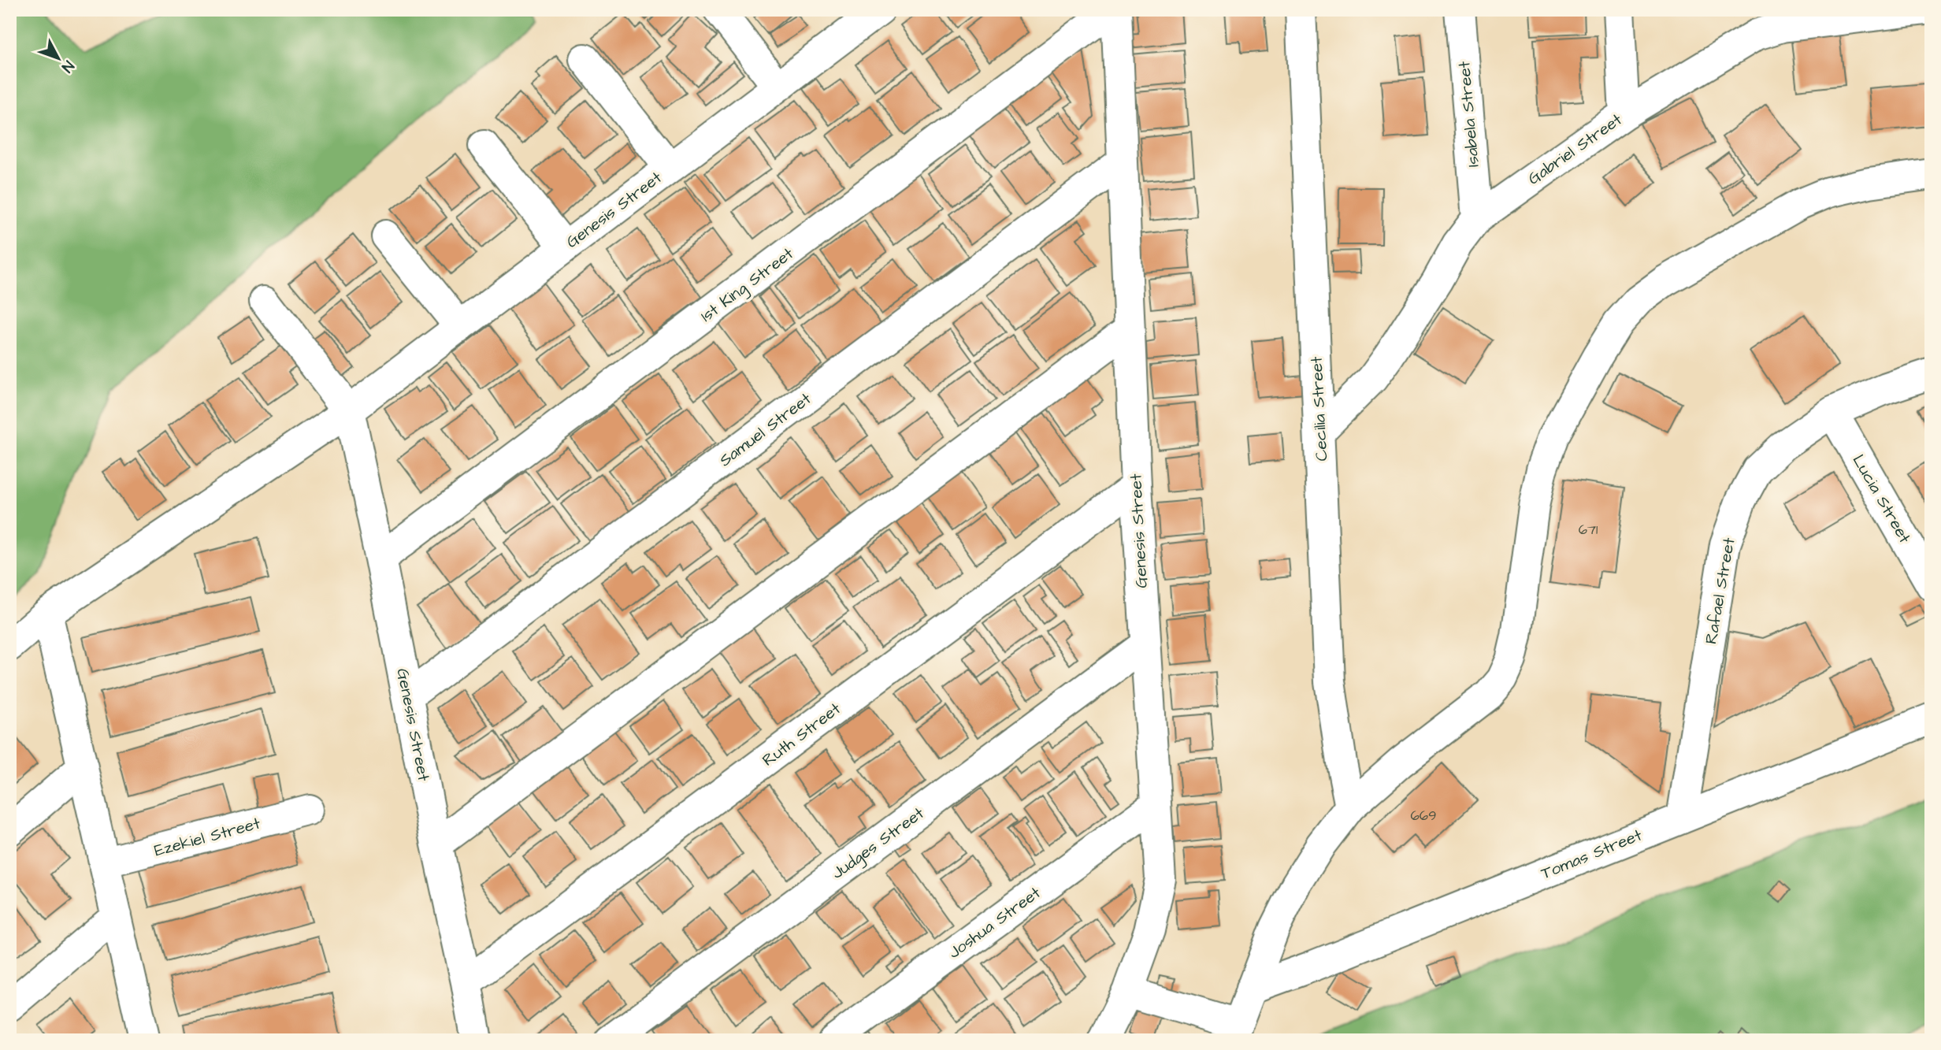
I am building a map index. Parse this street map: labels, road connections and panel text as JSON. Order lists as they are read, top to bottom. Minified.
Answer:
{"streets":{"street":["Isabela Street","Gabriel Street","Genesis Street","1st King Street","Cecilia Street","Samuel Street","Lucia Street","Rafael Street","Ruth Street","Ezekiel Street","Judges Street","Tomas Street","Joshua Street"]},"crossings":[["Isabela Street","Gabriel Street"],["Gabriel Street","Cecilia Street"],["Genesis Street","1st King Street"],["Genesis Street","Samuel Street"],["Genesis Street","Ruth Street"],["Genesis Street","Judges Street"],["Genesis Street","Joshua Street"],["Lucia Street","Rafael Street"],["Rafael Street","Tomas Street"]],"house_numbers":["671","669"],"north":"bottom right"}
